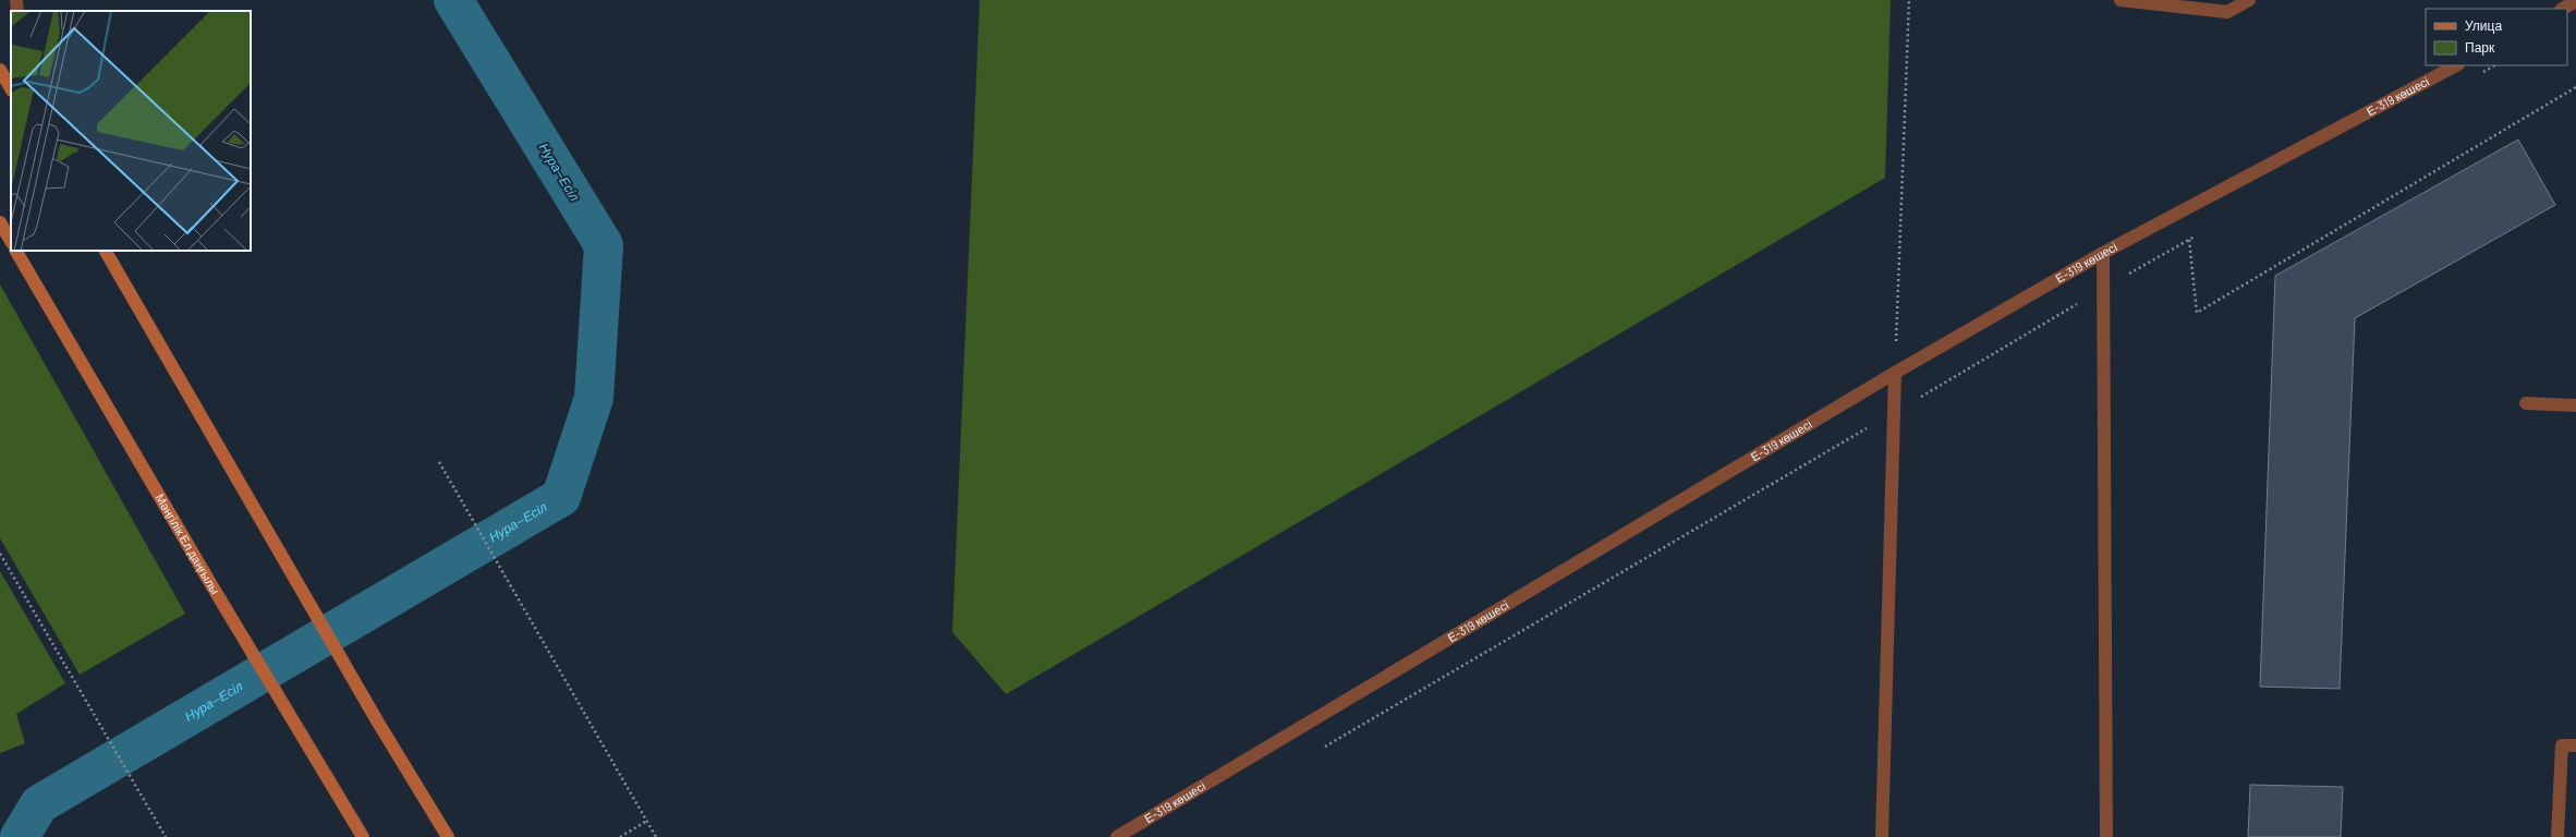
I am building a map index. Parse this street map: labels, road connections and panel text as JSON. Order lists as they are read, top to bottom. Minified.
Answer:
{"streets":{"main road":["Мәңгілік Ел даңғылы"],"street":["Е-319 көшесі"]},"water":["Нура—Есіл"],"legend":["Улица","Парк"]}
